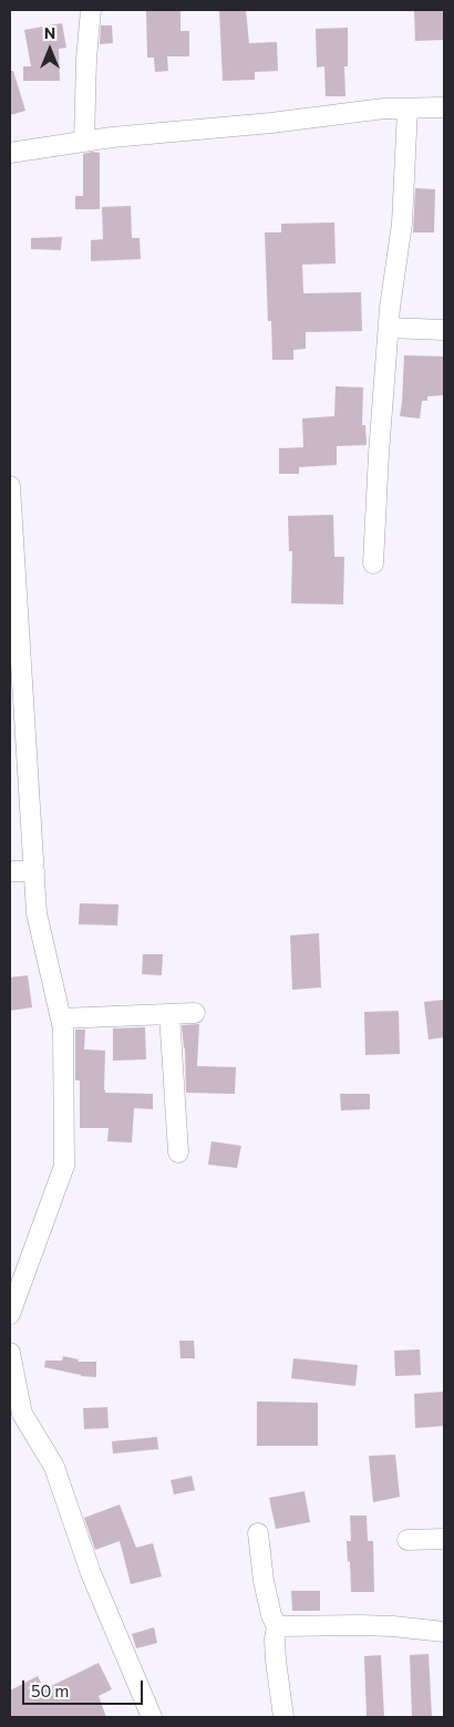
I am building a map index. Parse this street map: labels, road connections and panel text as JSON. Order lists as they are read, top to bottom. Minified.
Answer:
{"scale_bar":"50 m","north":"top"}
